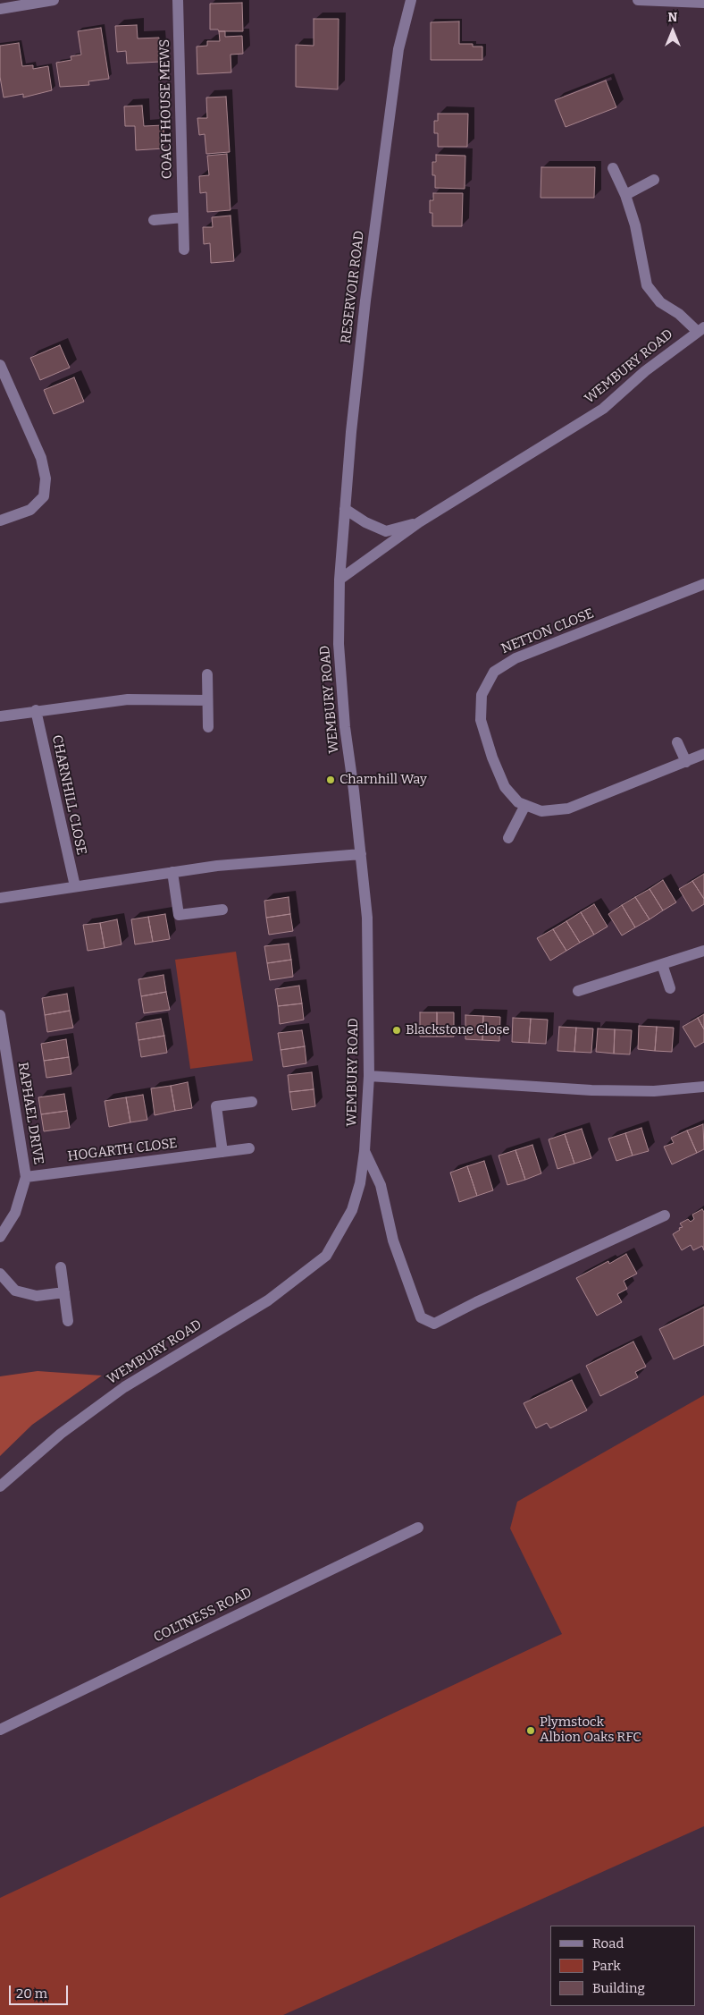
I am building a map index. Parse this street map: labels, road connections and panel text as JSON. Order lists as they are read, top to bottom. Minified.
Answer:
{"streets":{"street":["COACH HOUSE MEWS","RESERVOIR ROAD","WEMBURY ROAD","NETTON CLOSE","CHARNHILL CLOSE","RAPHAEL DRIVE","HOGARTH CLOSE","COLTNESS ROAD"]},"crossings":[["RESERVOIR ROAD","WEMBURY ROAD"],["RAPHAEL DRIVE","HOGARTH CLOSE"]],"places":["Charnhill Way","Blackstone Close","Plymstock Albion Oaks RFC"],"legend":["Road","Park","Building"],"scale_bar":"20 m","north":"top"}
